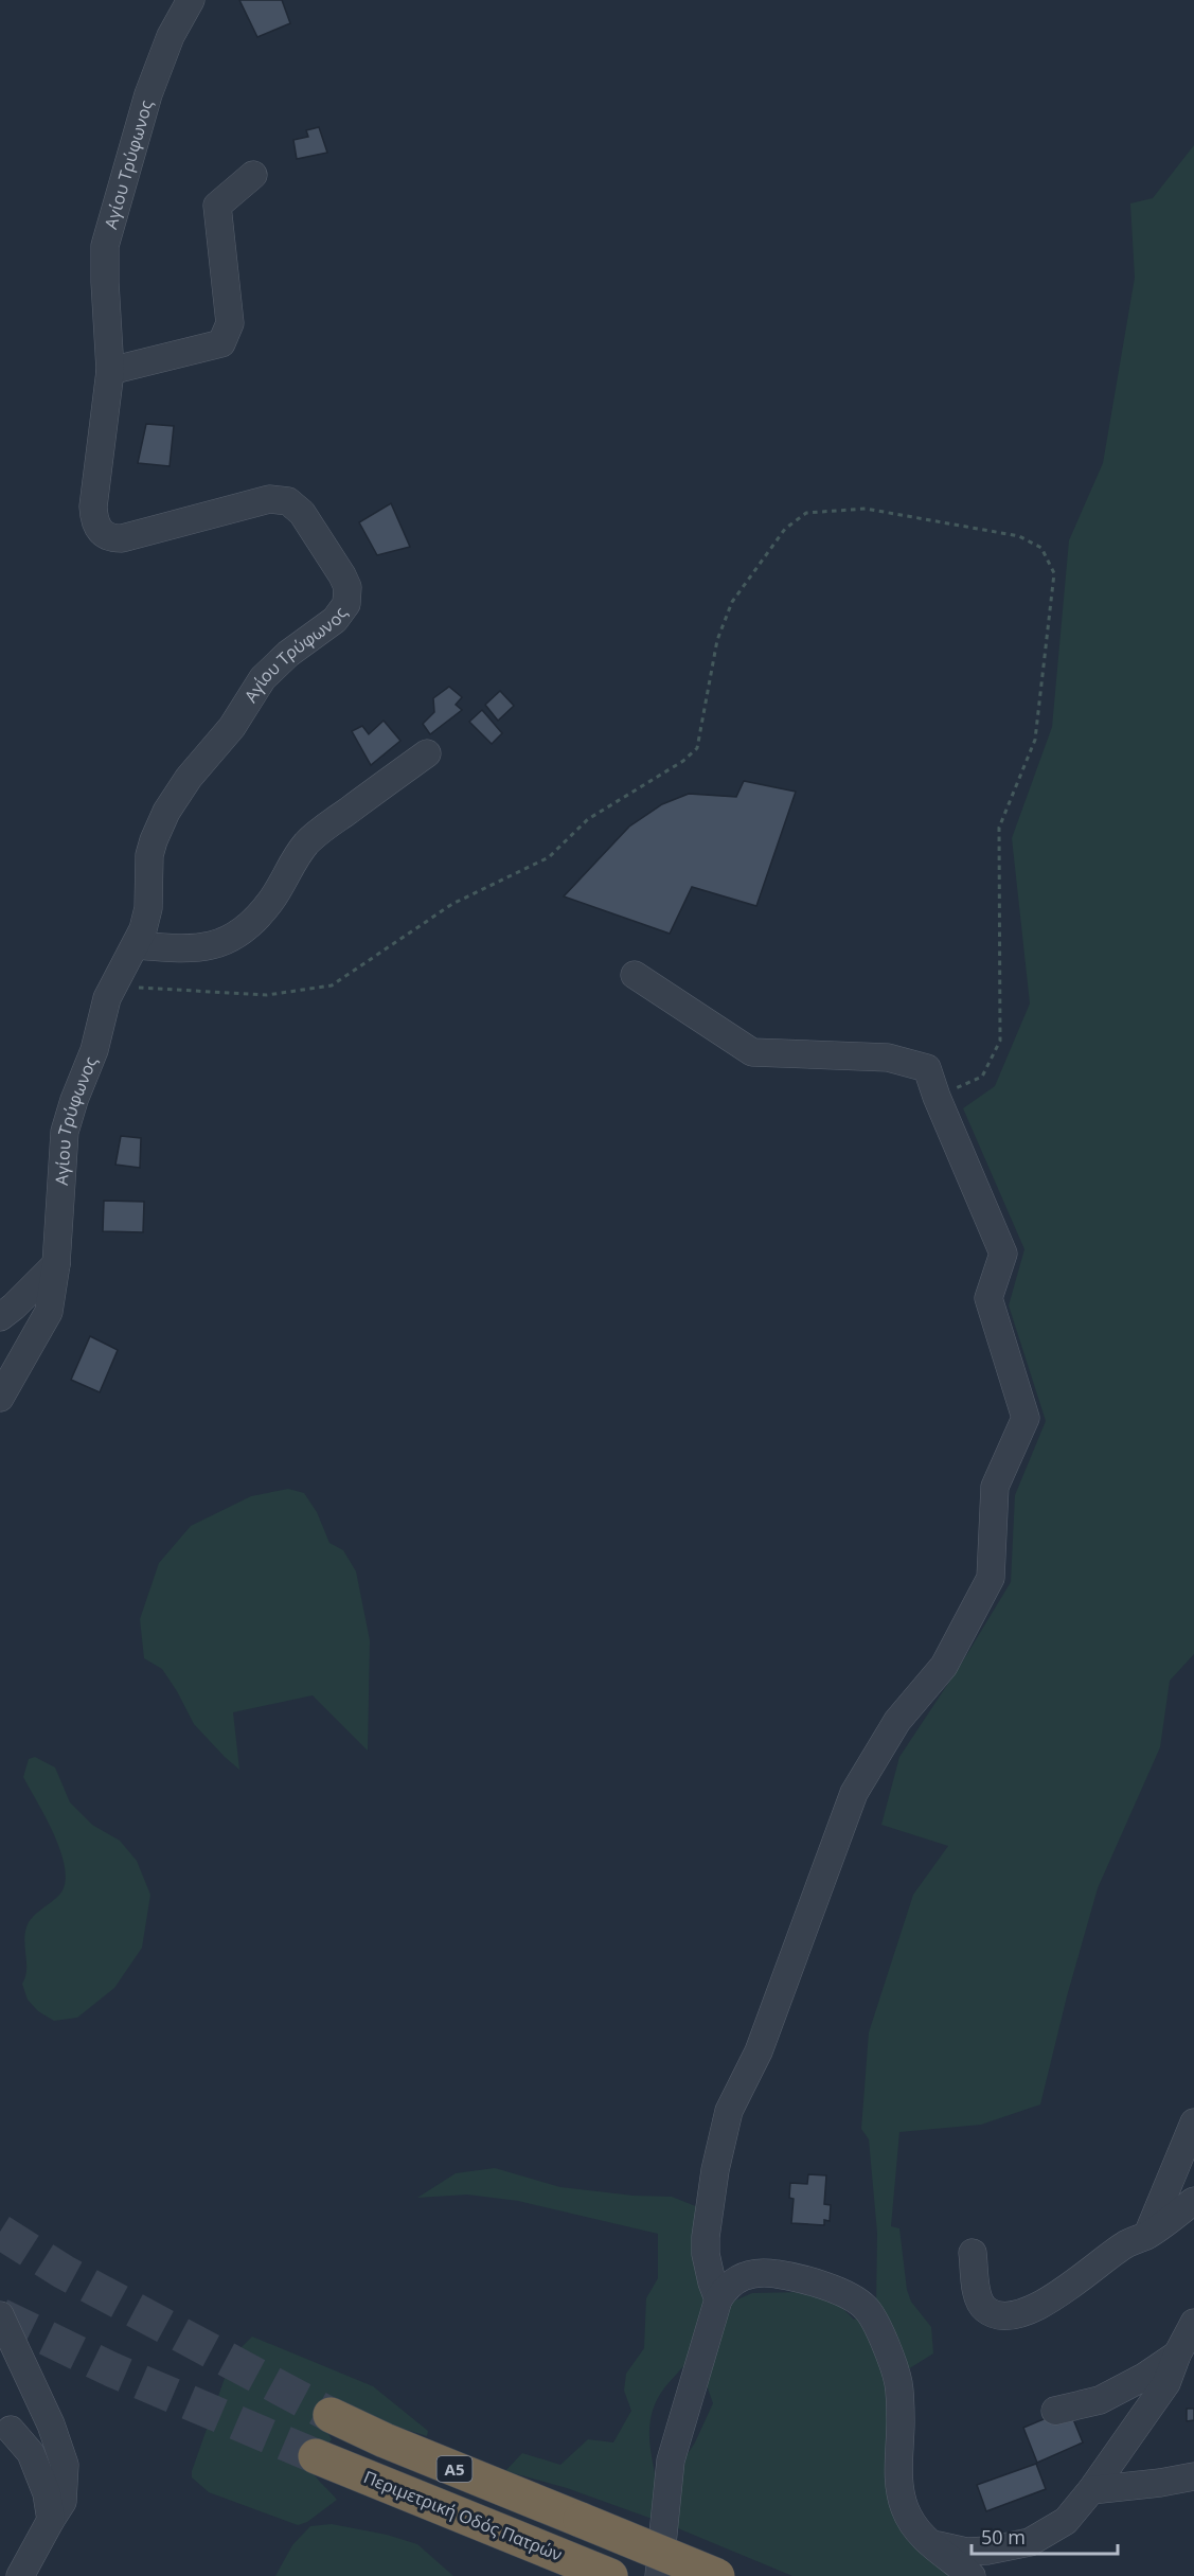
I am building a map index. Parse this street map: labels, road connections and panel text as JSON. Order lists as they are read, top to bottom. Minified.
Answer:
{"streets":{"highway":["Α5","Περιμετρική Οδός Πατρών"],"street":["Αγίου Τρύφωνος"]},"scale_bar":"50 m"}
